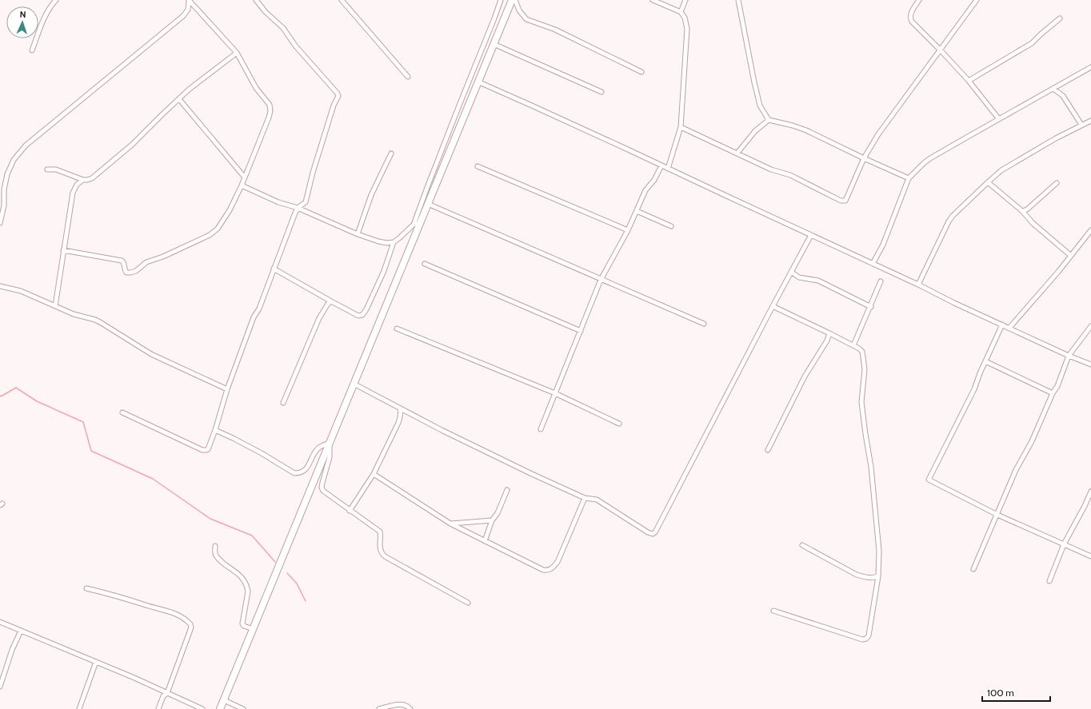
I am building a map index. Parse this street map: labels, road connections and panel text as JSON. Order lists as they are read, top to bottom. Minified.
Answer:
{"scale_bar":"100 m","north":"top"}
